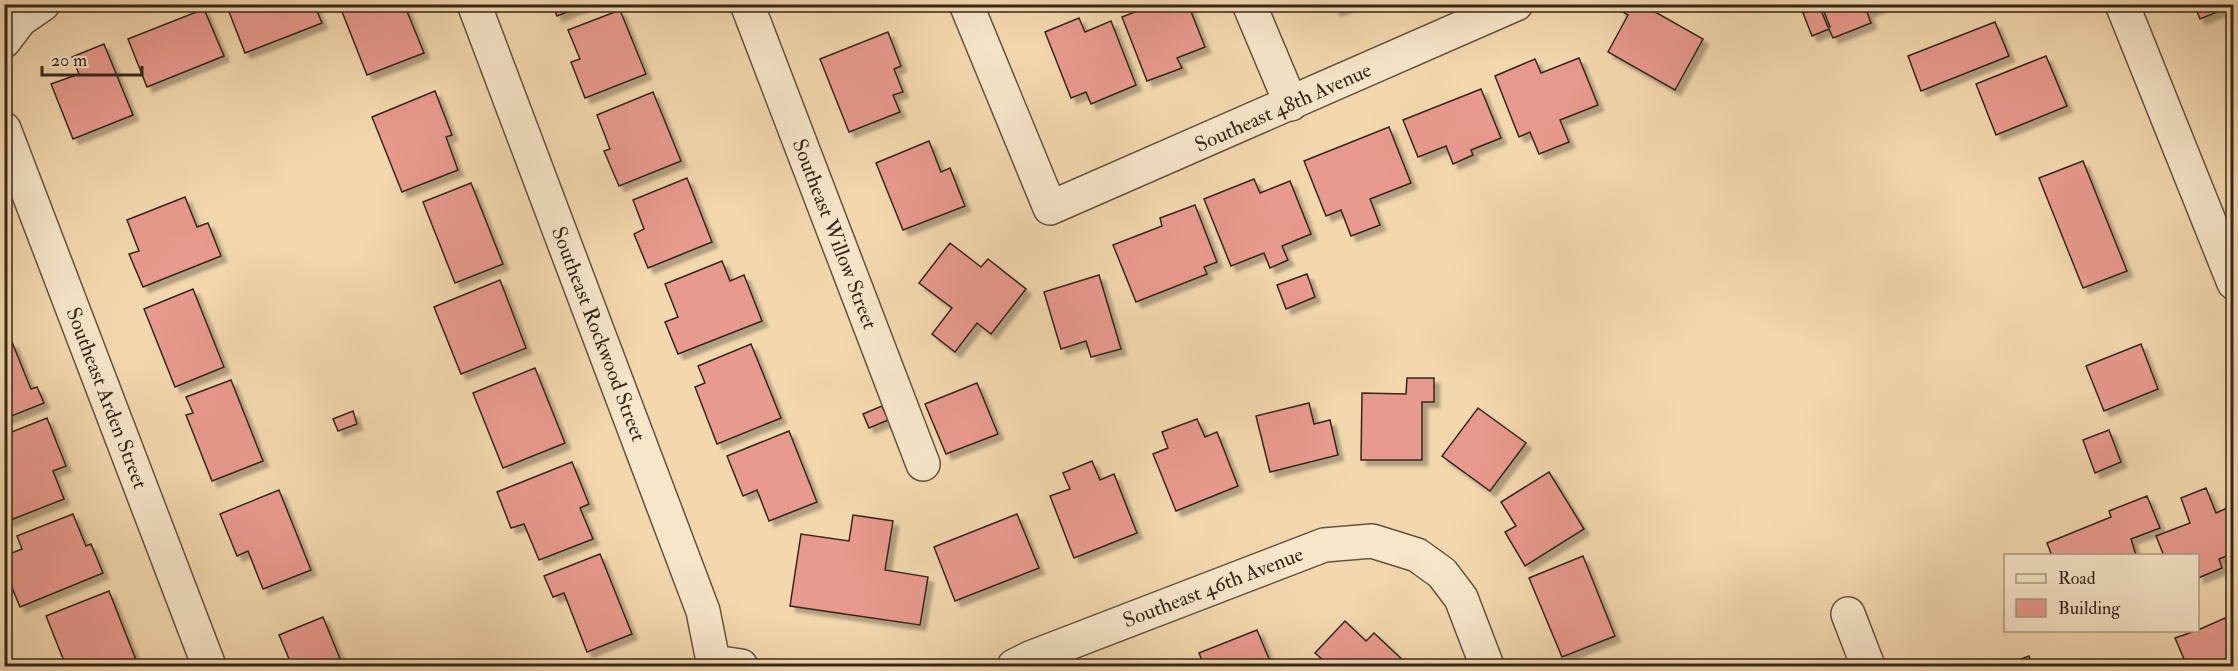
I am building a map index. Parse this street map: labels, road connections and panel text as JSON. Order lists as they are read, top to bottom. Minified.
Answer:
{"streets":{"street":["Southeast 48th Avenue","Southeast Willow Street","Southeast Rockwood Street","Southeast Arden Street","Southeast 46th Avenue"]},"legend":["Road","Building"],"scale_bar":"20 m"}
